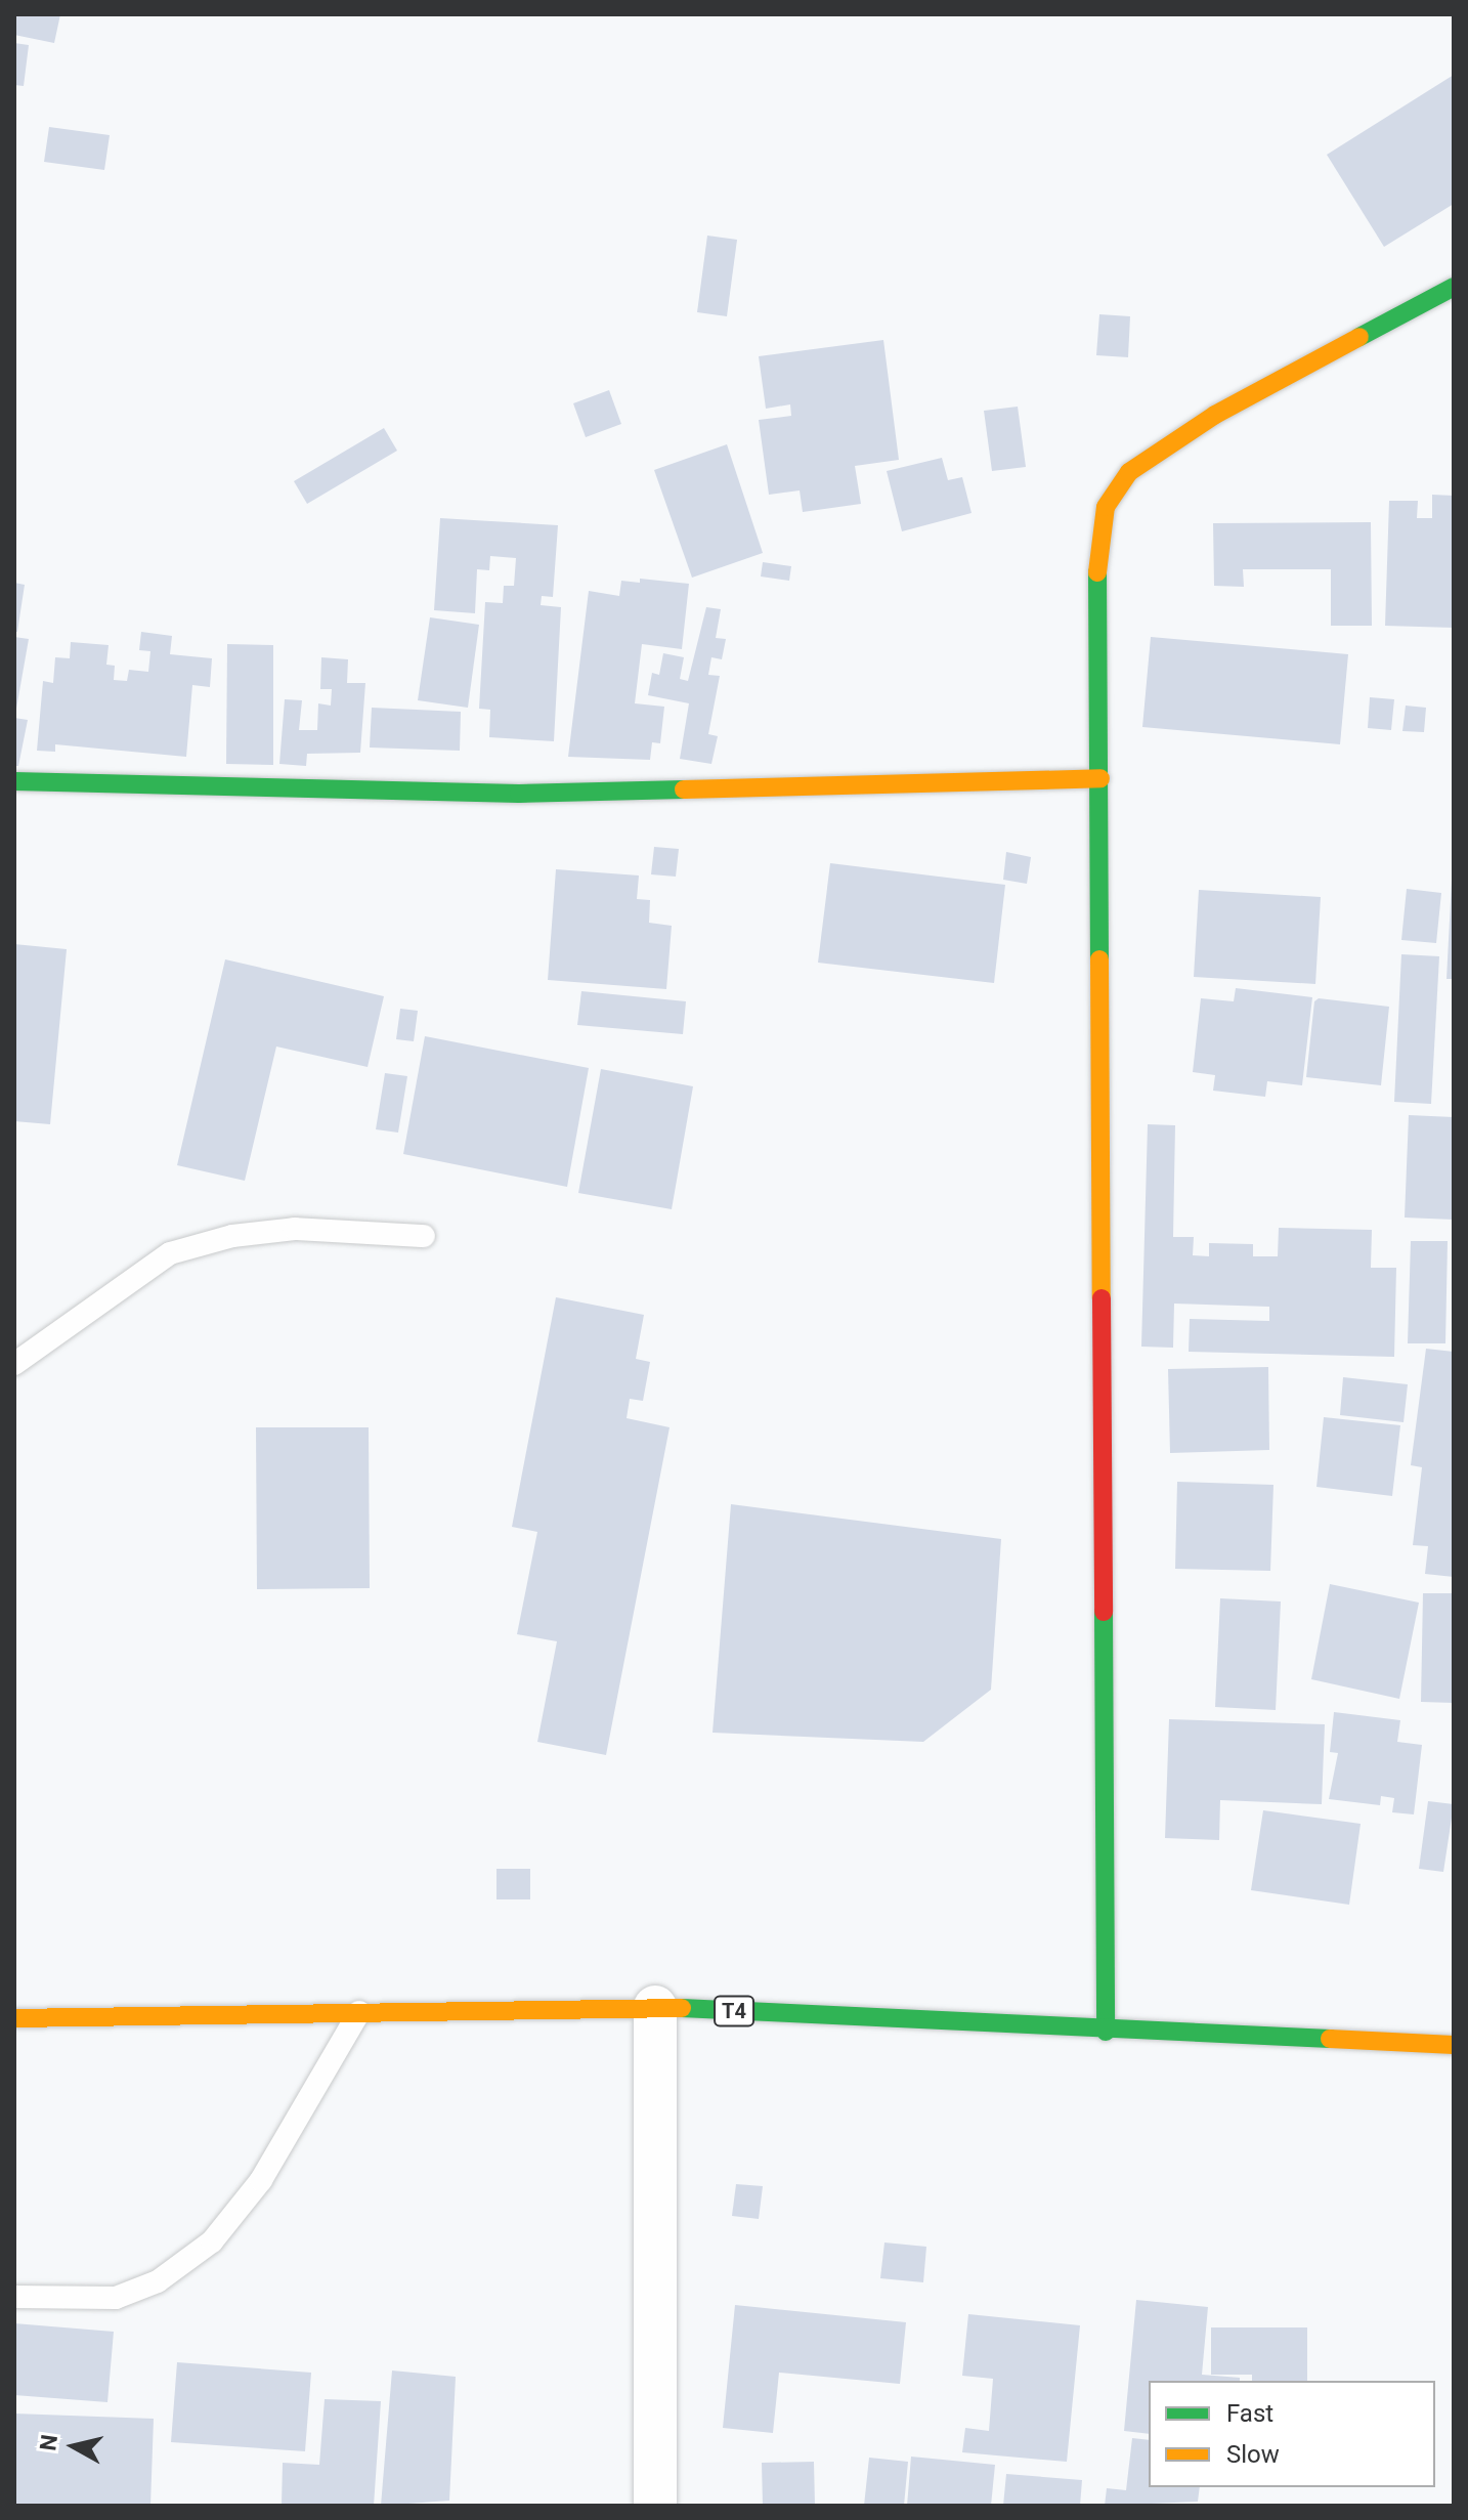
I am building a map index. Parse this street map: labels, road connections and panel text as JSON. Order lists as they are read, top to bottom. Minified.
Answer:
{"streets":{"main road":["T4"]},"legend":["Fast","Slow"],"north":"left"}
